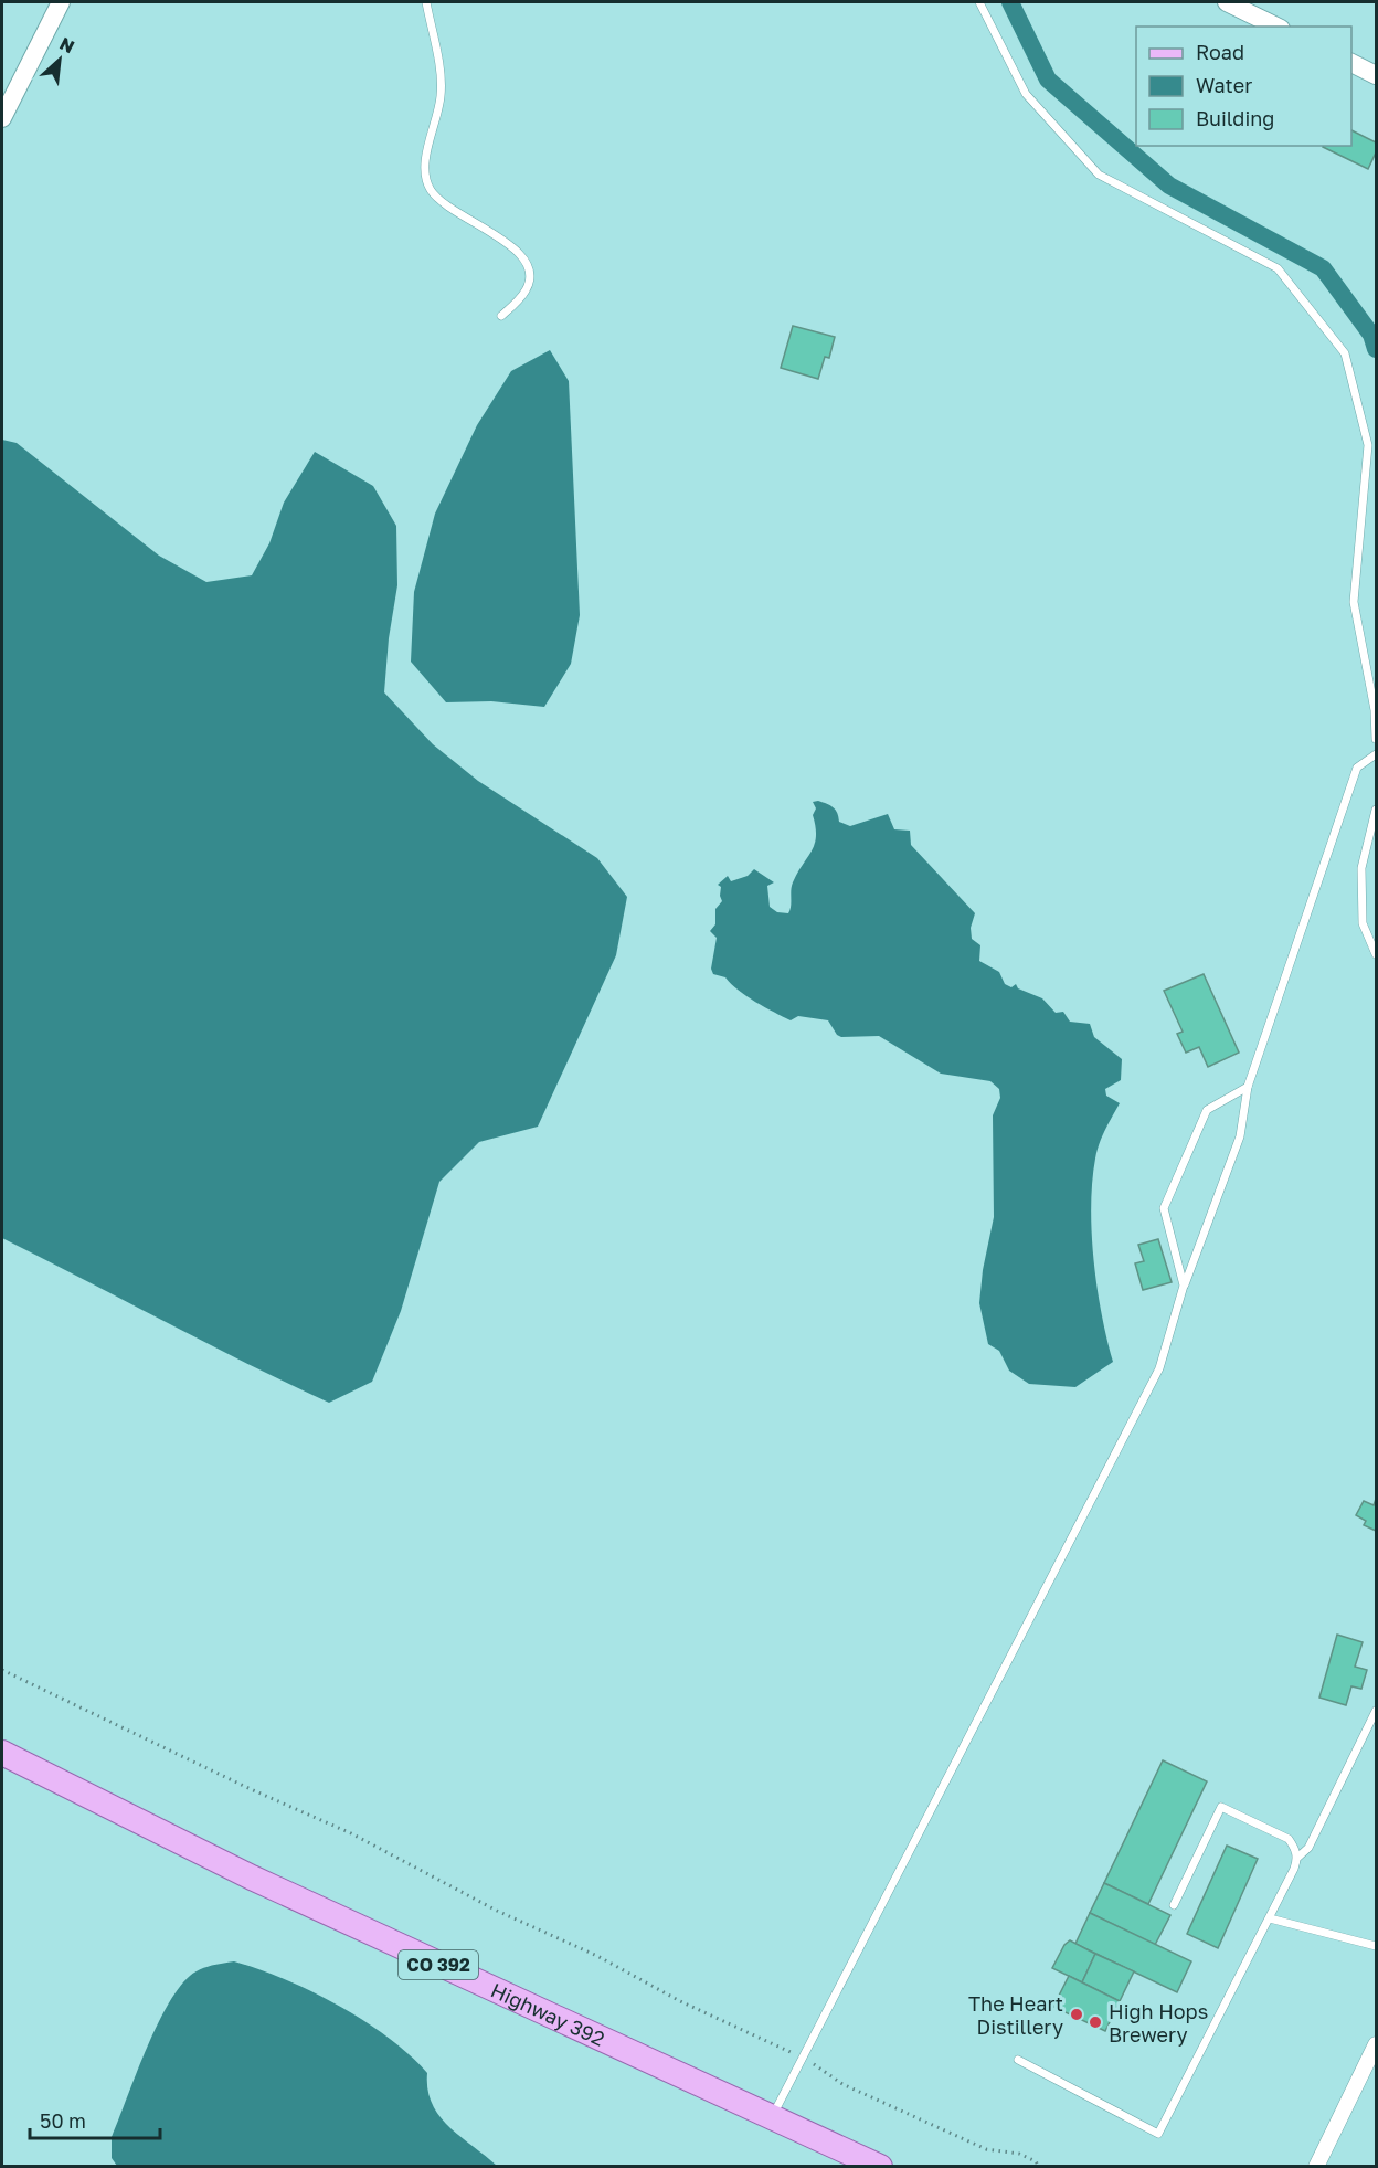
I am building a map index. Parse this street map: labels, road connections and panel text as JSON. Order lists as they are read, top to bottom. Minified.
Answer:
{"streets":{"main road":["CO 392","Highway 392"]},"places":["The Heart Distillery","High Hops Brewery"],"legend":["Road","Water","Building"],"scale_bar":"50 m","north":"top right"}
